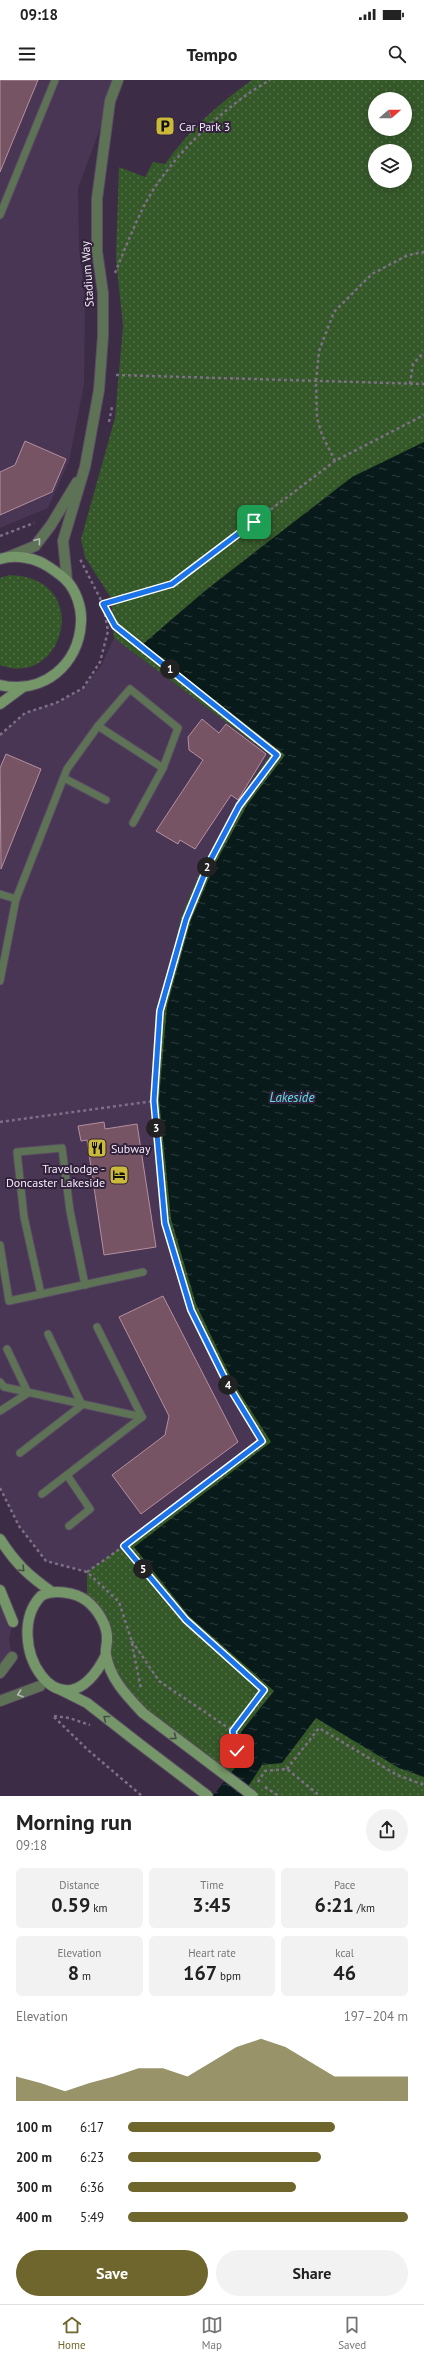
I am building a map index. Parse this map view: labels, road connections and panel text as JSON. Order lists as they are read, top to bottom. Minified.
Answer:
{"streets":{"street":["Stadium Way"]},"water":["Lakeside"],"places":{"parking":["Car Park 3"],"restaurant":["Subway"],"hotel":["Travelodge - Doncaster Lakeside"]},"north":"right","page":{"status":"09:18","header":"Tempo","pins":["1","2","3","4","5"],"heading":["Morning run","09:18"],"stats":[["Distance","0.59 km"],["Time","3:45"],["Pace","6:21 /km"],["Elevation","8 m"],["Heart rate","167 bpm"],["kcal","46"]],"chart":["Elevation","197–204 m"],"list":[{"name":"100 m","note":"6:17"},{"name":"200 m","note":"6:23"},{"name":"300 m","note":"6:36"},{"name":"400 m","note":"5:49"}],"buttons":["Save","Share"],"tabs":["Home","Map","Saved"]}}
